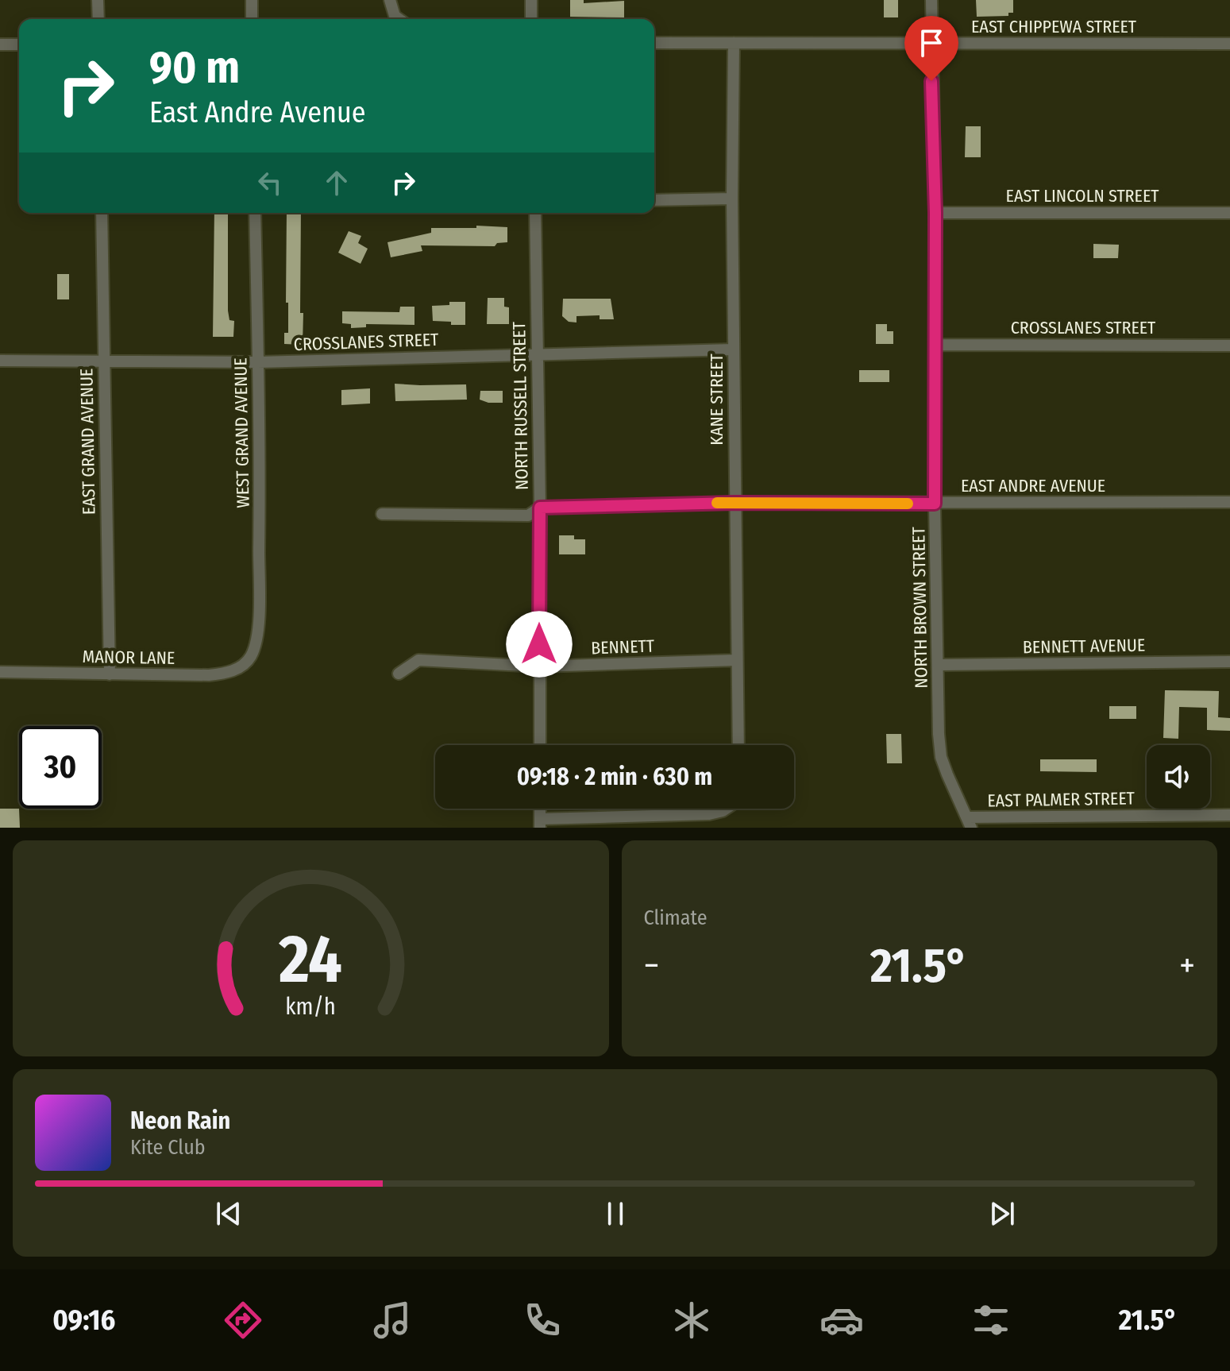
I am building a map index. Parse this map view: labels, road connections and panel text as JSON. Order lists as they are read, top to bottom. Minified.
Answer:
{"streets":{"street":["EAST CHIPPEWA STREET","EAST LINCOLN STREET","CROSSLANES STREET","KANE STREET","NORTH RUSSELL STREET","WEST GRAND AVENUE","EAST GRAND AVENUE","EAST ANDRE AVENUE","NORTH BROWN STREET","BENNETT AVENUE","BENNETT","MANOR LANE","EAST PALMER STREET"]},"crossings":[["EAST CHIPPEWA STREET","KANE STREET"],["EAST CHIPPEWA STREET","NORTH BROWN STREET"],["EAST LINCOLN STREET","NORTH BROWN STREET"],["CROSSLANES STREET","KANE STREET"],["CROSSLANES STREET","NORTH RUSSELL STREET"],["CROSSLANES STREET","WEST GRAND AVENUE"],["CROSSLANES STREET","EAST GRAND AVENUE"],["CROSSLANES STREET","NORTH BROWN STREET"],["KANE STREET","EAST ANDRE AVENUE"],["KANE STREET","BENNETT"],["NORTH RUSSELL STREET","EAST ANDRE AVENUE"],["NORTH RUSSELL STREET","BENNETT"],["WEST GRAND AVENUE","MANOR LANE"],["EAST GRAND AVENUE","MANOR LANE"],["EAST ANDRE AVENUE","NORTH BROWN STREET"],["NORTH BROWN STREET","BENNETT AVENUE"],["NORTH BROWN STREET","EAST PALMER STREET"]],"page":{"turn":["90 m","East Andre Avenue"],"limit":"30","trip":"09:18 · 2 min · 630 m","tile":"Climate","heat":["−","21.5°","+"],"song":["Neon Rain","Kite Club"],"tabs":["09:16","21.5°"],"gauge":["24","km/h"]}}
